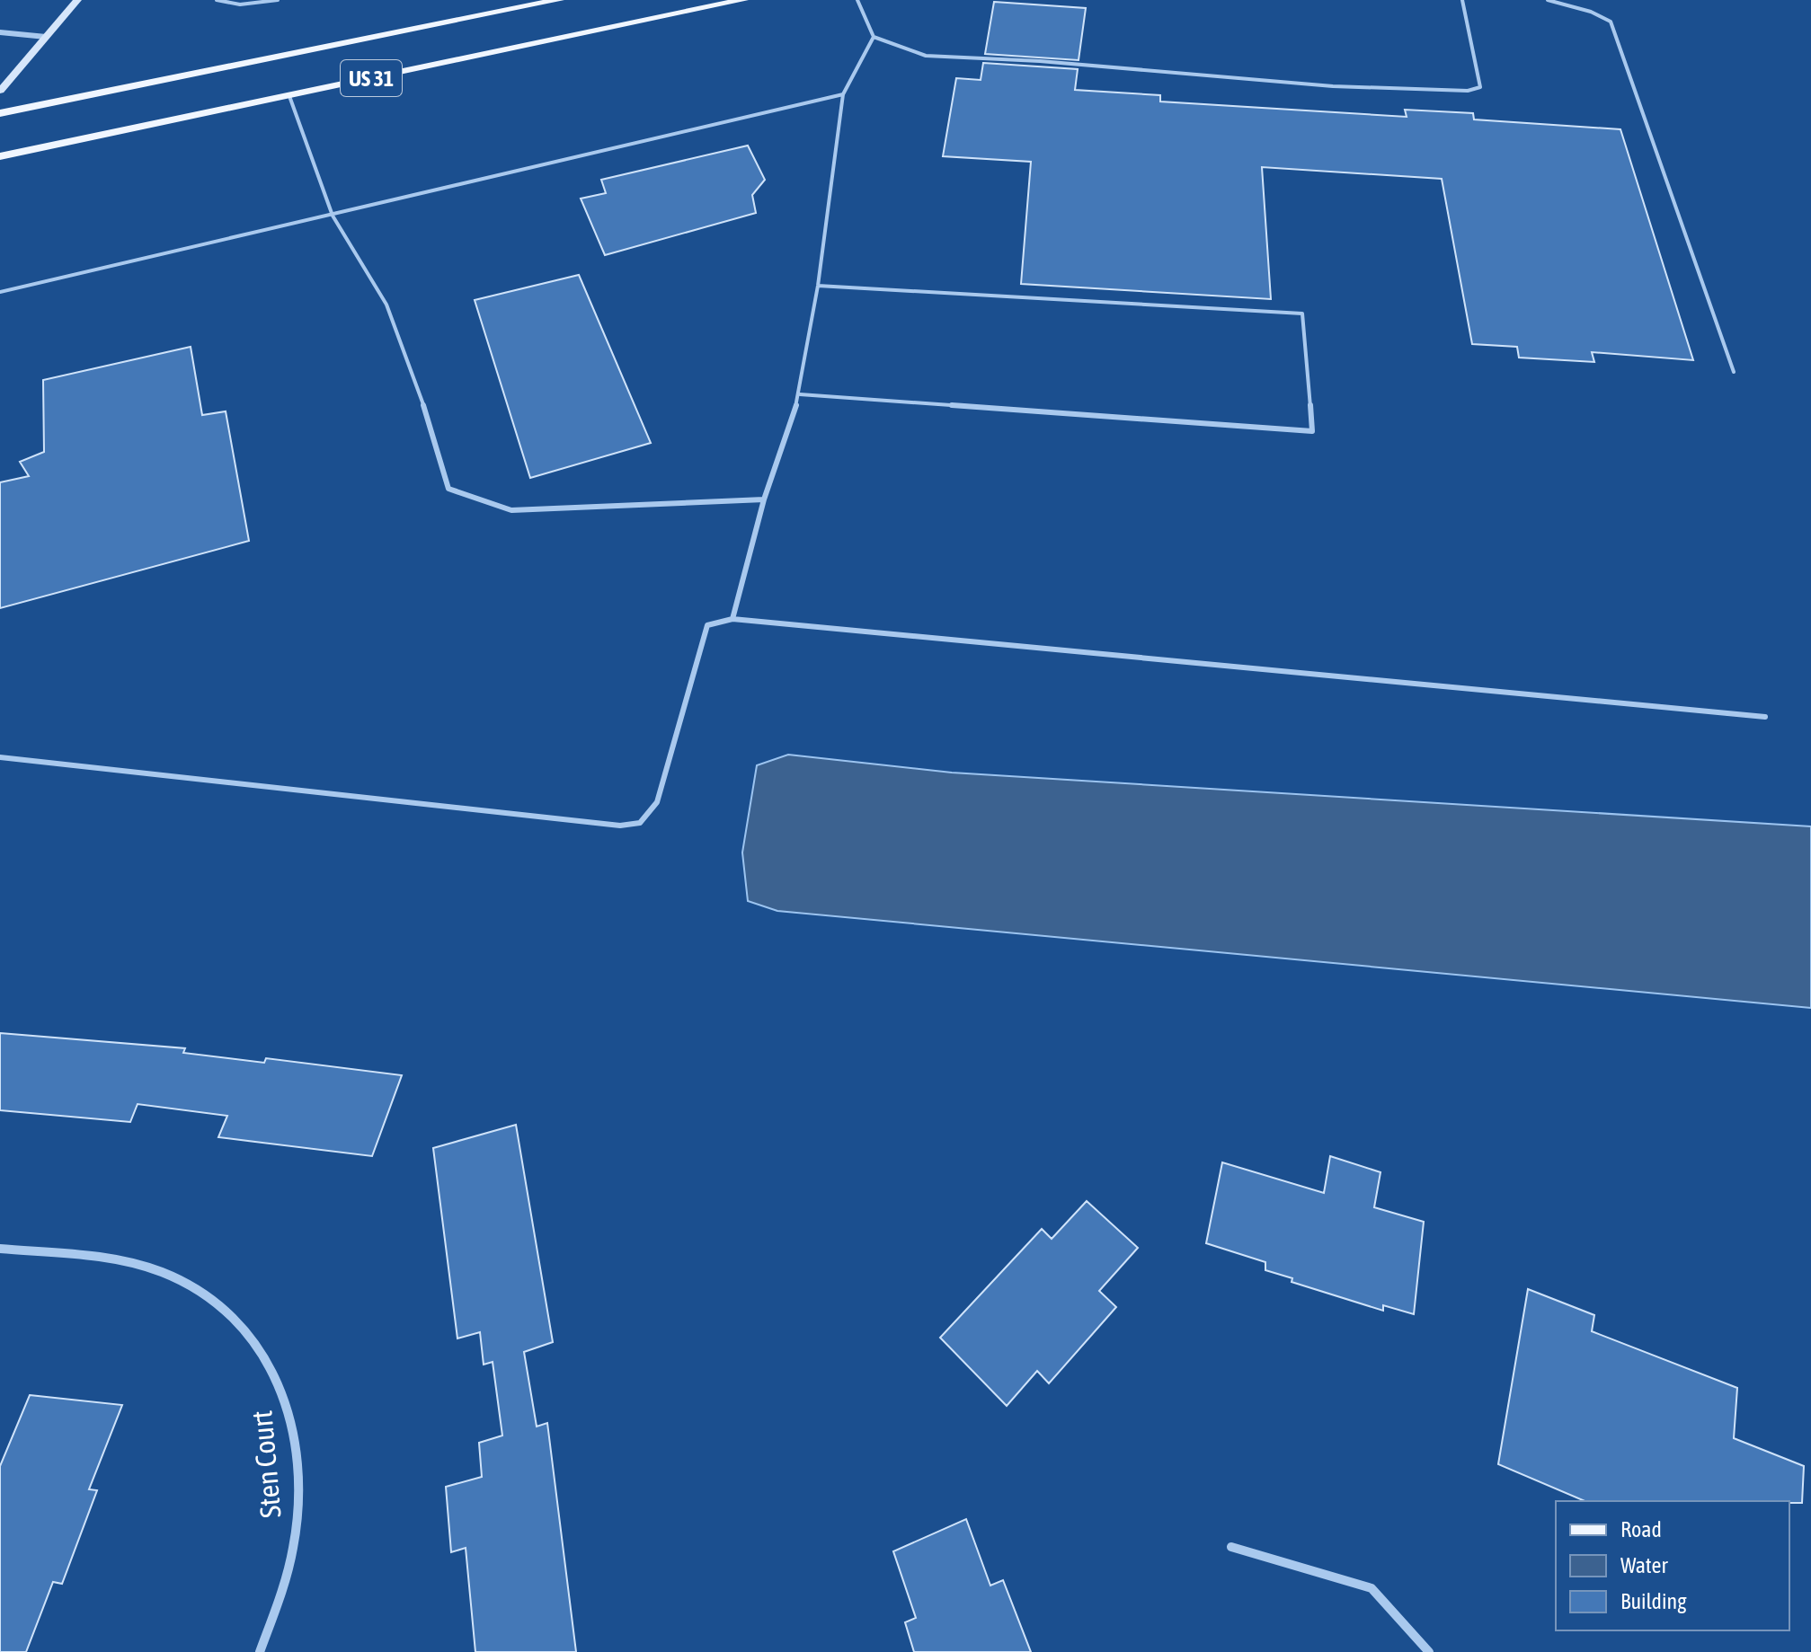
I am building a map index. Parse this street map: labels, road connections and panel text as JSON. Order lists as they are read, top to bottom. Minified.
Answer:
{"streets":{"main road":["US 31"],"street":["Sten Court"]},"legend":["Road","Water","Building"]}
